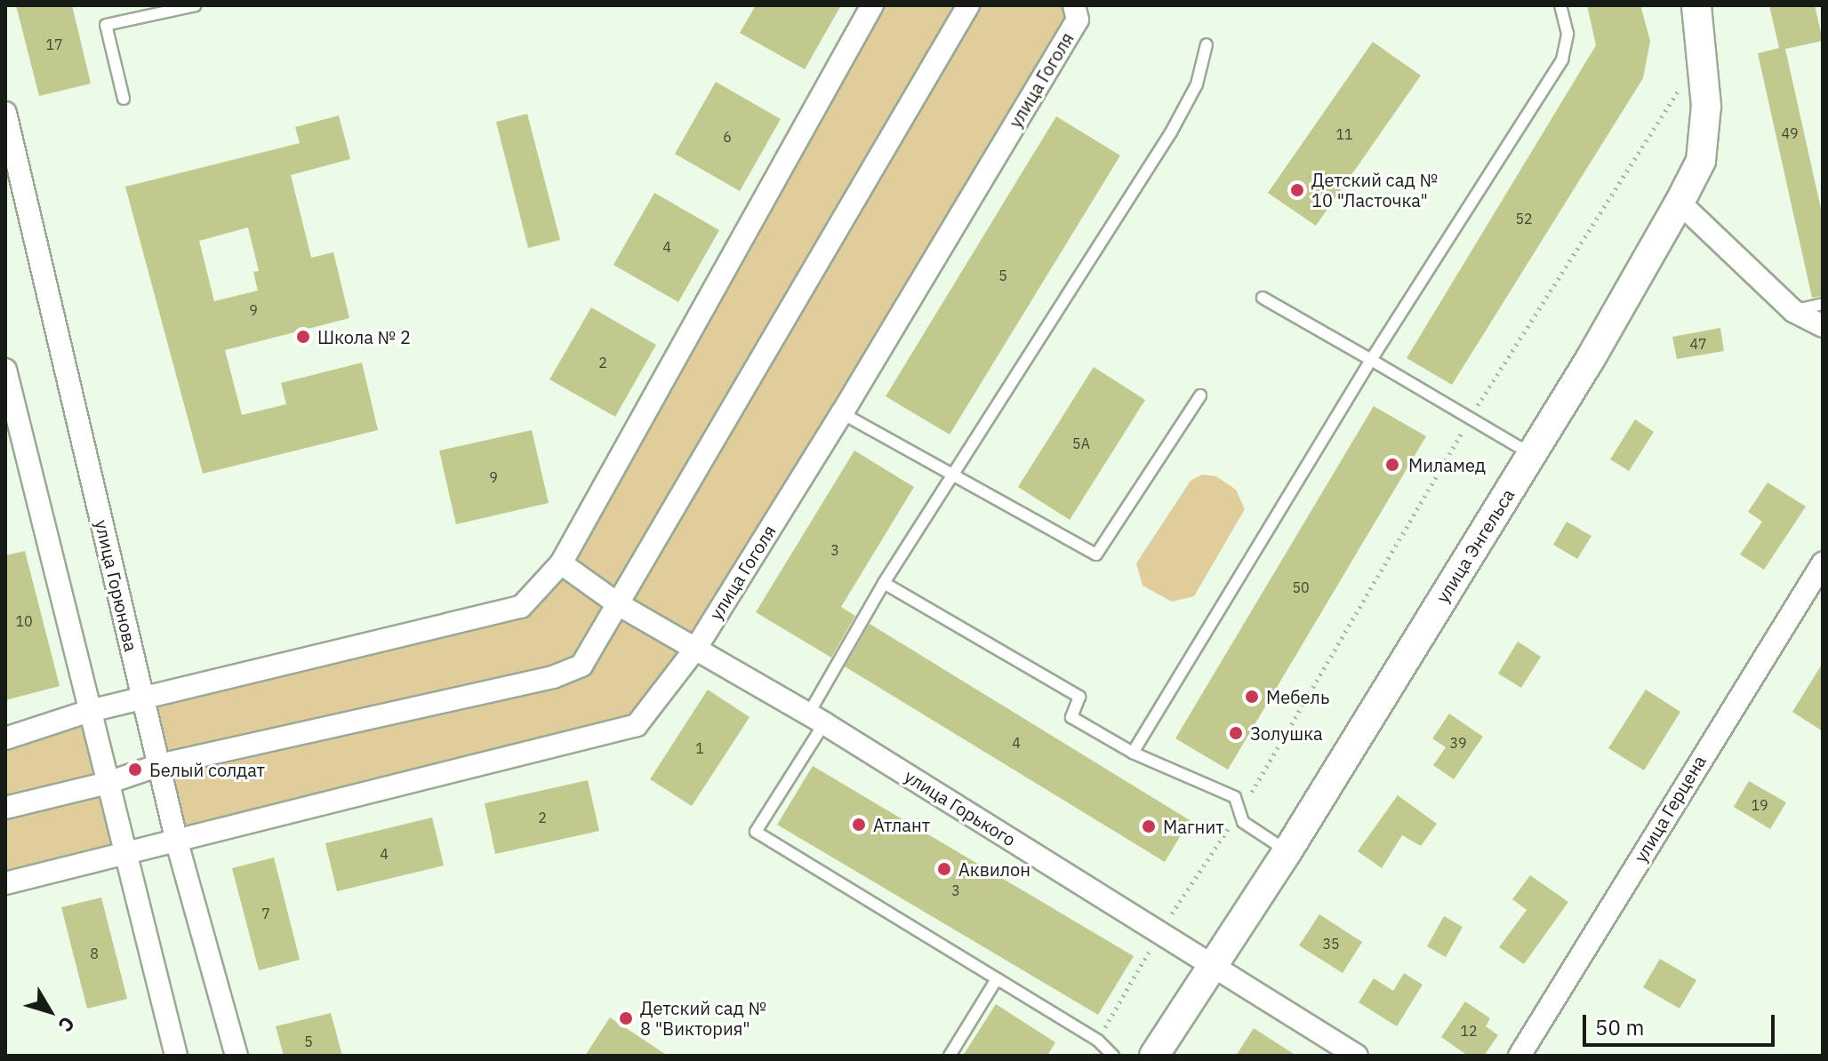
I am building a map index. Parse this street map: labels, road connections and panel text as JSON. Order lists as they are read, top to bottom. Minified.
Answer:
{"streets":{"street":["улица Гоголя","улица Энгельса","улица Горюнова","улица Горького","улица Герцена"]},"crossings":[["улица Гоголя","улица Горюнова"],["улица Гоголя","улица Горького"],["улица Энгельса","улица Горького"]],"places":["Детский сад № 10 \"Ласточка\"","Школа № 2","Миламед","Мебель","Золушка","Белый солдат","Атлант","Магнит","Аквилон","Детский сад № 8 \"Виктория\""],"house_numbers":["17","49","11","6","52","4","5","9","47","2","5А","9","3","50","10","4","39","1","19","2","4","3","7","35","8","12","5"],"scale_bar":"50 m","north":"bottom right"}
